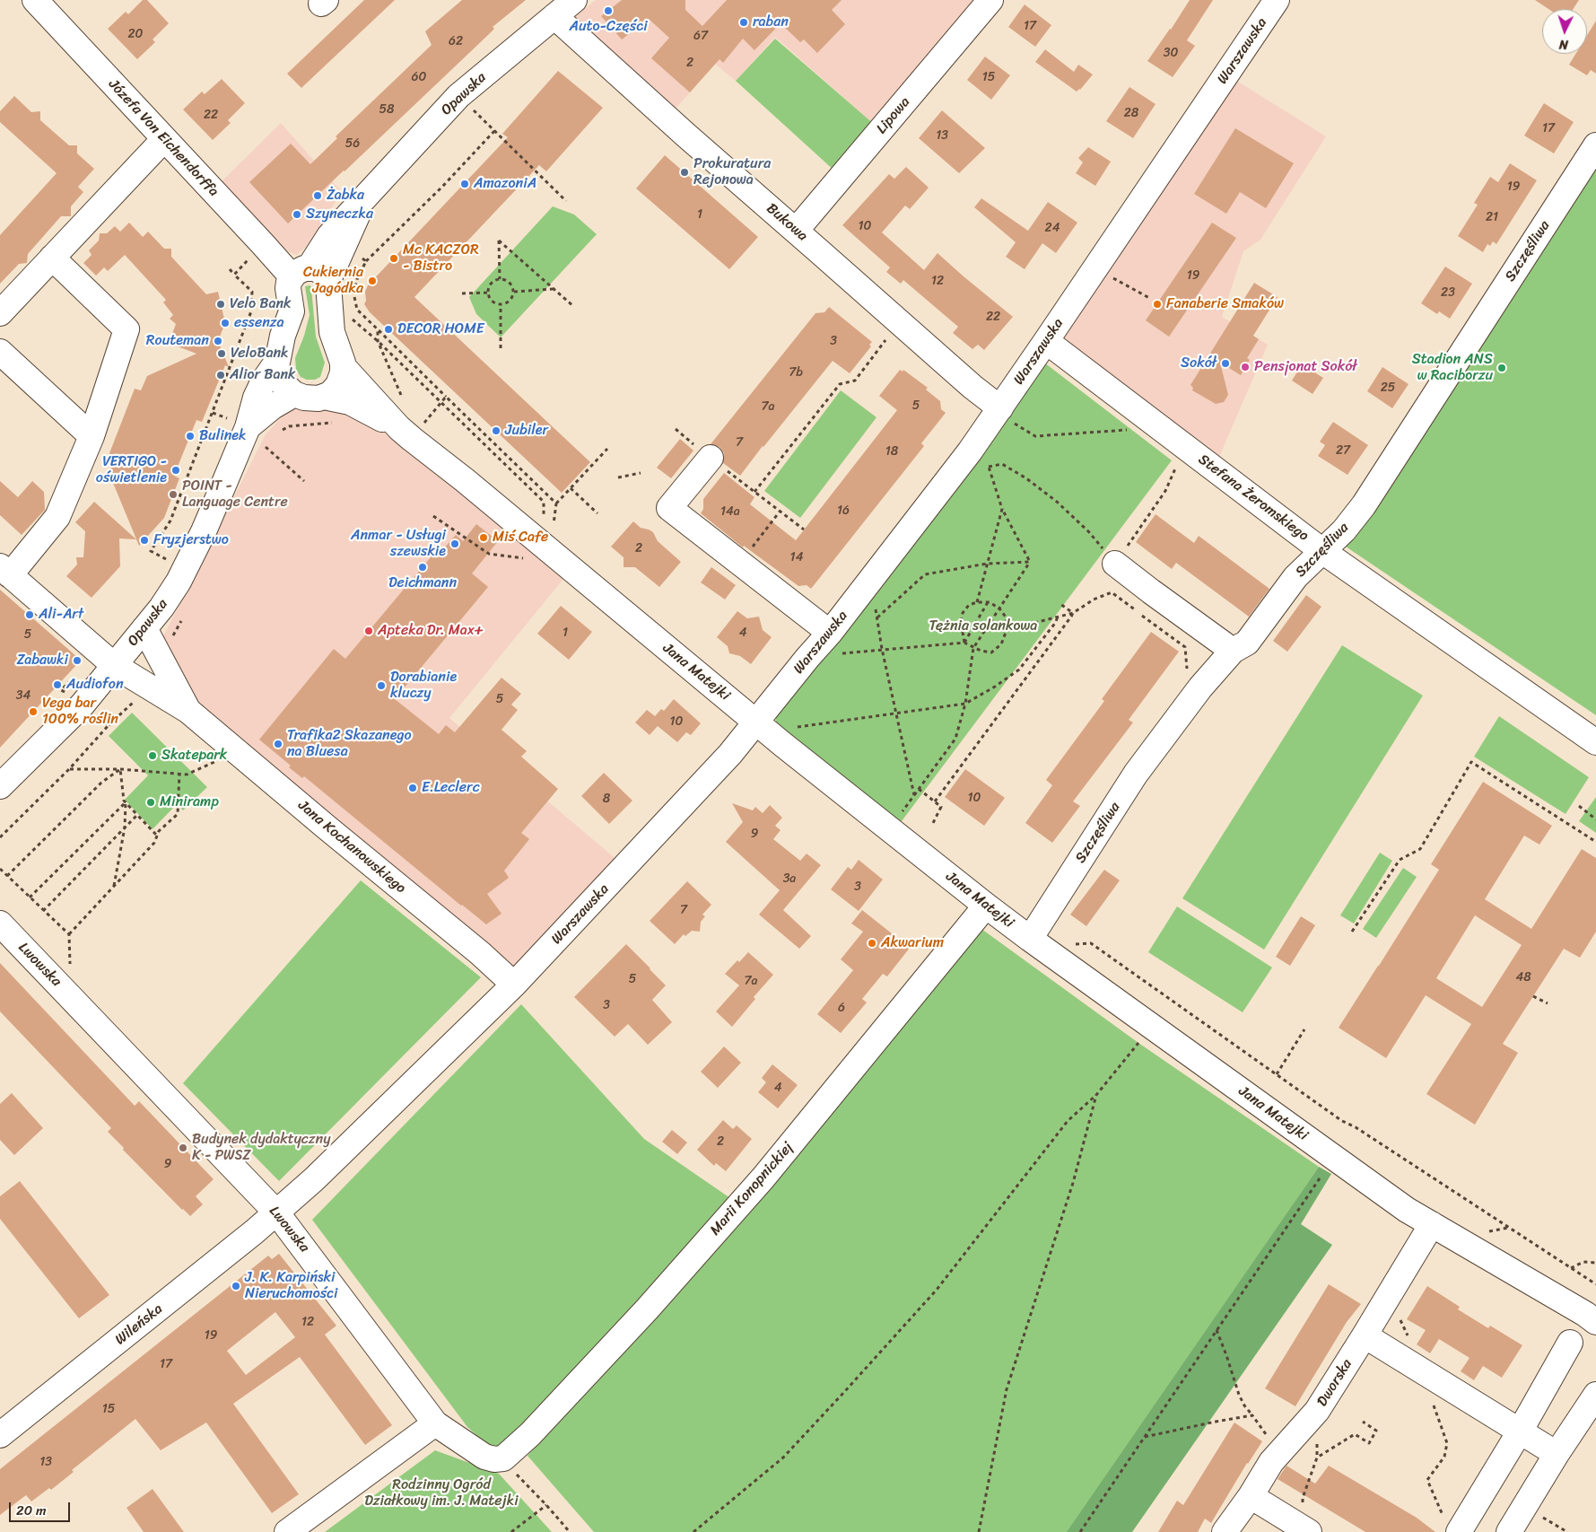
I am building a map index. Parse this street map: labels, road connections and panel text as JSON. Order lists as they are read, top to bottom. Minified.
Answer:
{"streets":{"street":["Warszawska","Opawska","Lipowa","Józefa Von Eichendorffa","Bukowa","Szczęśliwa","Stefana Żeromskiego","Jana Matejki","Jana Kochanowskiego","Lwowska","Marii Konopnickiej","Wileńska","Dworska"]},"crossings":[["Warszawska","Bukowa"],["Warszawska","Stefana Żeromskiego"],["Warszawska","Jana Matejki"],["Warszawska","Jana Kochanowskiego"],["Warszawska","Lwowska"],["Warszawska","Wileńska"],["Opawska","Józefa Von Eichendorffa"],["Opawska","Bukowa"],["Opawska","Jana Matejki"],["Opawska","Jana Kochanowskiego"],["Lipowa","Bukowa"],["Szczęśliwa","Stefana Żeromskiego"],["Szczęśliwa","Jana Matejki"],["Jana Matejki","Marii Konopnickiej"],["Jana Matejki","Dworska"],["Lwowska","Marii Konopnickiej"],["Lwowska","Wileńska"]],"parks":["Tężnia solankowa","Rodzinny Ogród Działkowy im. J. Matejki"],"places":["Auto-Części","raban","Prokuratura Rejonowa","AmazoniA","Żabka","Szyneczka","Mc KACZOR - Bistro","Cukiernia Jagódka","Velo Bank","Fanaberie Smaków","essenza","DECOR HOME","Routeman","VeloBank","Sokół","Pensjonat Sokół","Stadion ANS w Raciborzu","Alior Bank","Jubiler","Bulinek","VERTIGO - oświetlenie","POINT - Language Centre","Miś Cafe","Fryzjerstwo","Anmar - Usługi szewskie","Deichmann","Ali-Art","Apteka Dr. Max+","Zabawki","Audiofon","Dorabianie kluczy","Vega bar 100% roślin","Trafika2 Skazanego na Bluesa","Skatepark","E.Leclerc","Miniramp","Akwarium","Budynek dydaktyczny K - PWSZ","J. K. Karpiński Nieruchomości"],"house_numbers":["17","20","67","62","30","2","60","15","58","28","22","17","13","56","19","1","21","10","24","19","12","23","22","3","7b","25","5","7a","7","27","18","16","14a","2","14","1","4","5","34","5","10","10","8","9","3a","3","7","48","5","7a","3","6","4","2","9","12","19","17","15","13"],"scale_bar":"20 m","north":"bottom"}
